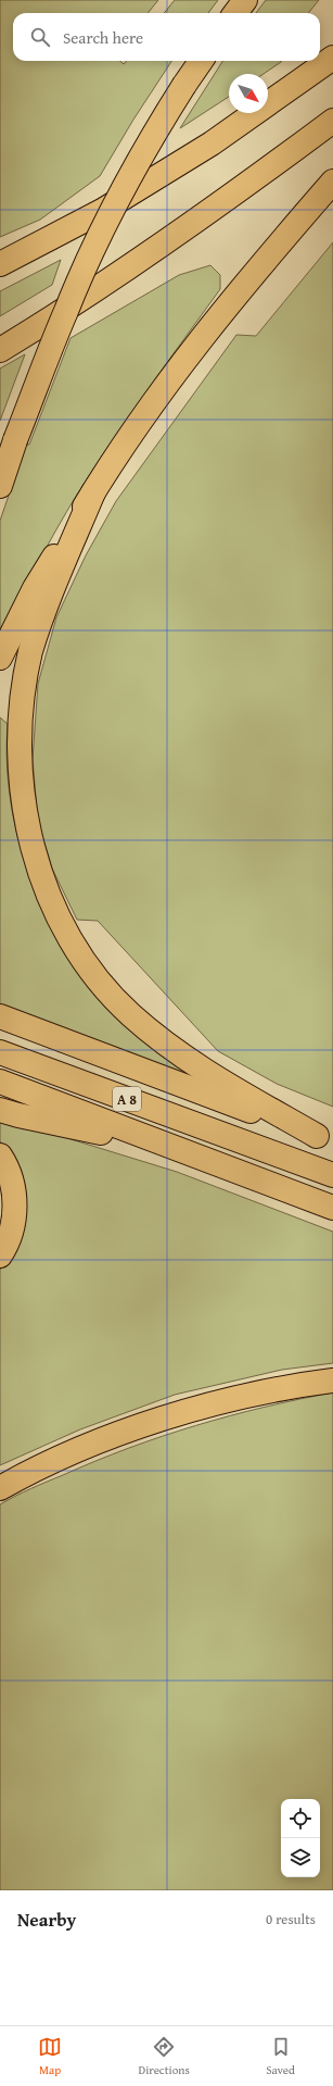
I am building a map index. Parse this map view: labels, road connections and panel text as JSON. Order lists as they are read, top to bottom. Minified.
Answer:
{"streets":{"highway":["A 8"]},"north":"bottom right","page":{"search":"Search here","heading":["Nearby","0 results"],"nav":["Map","Directions","Saved"]}}
